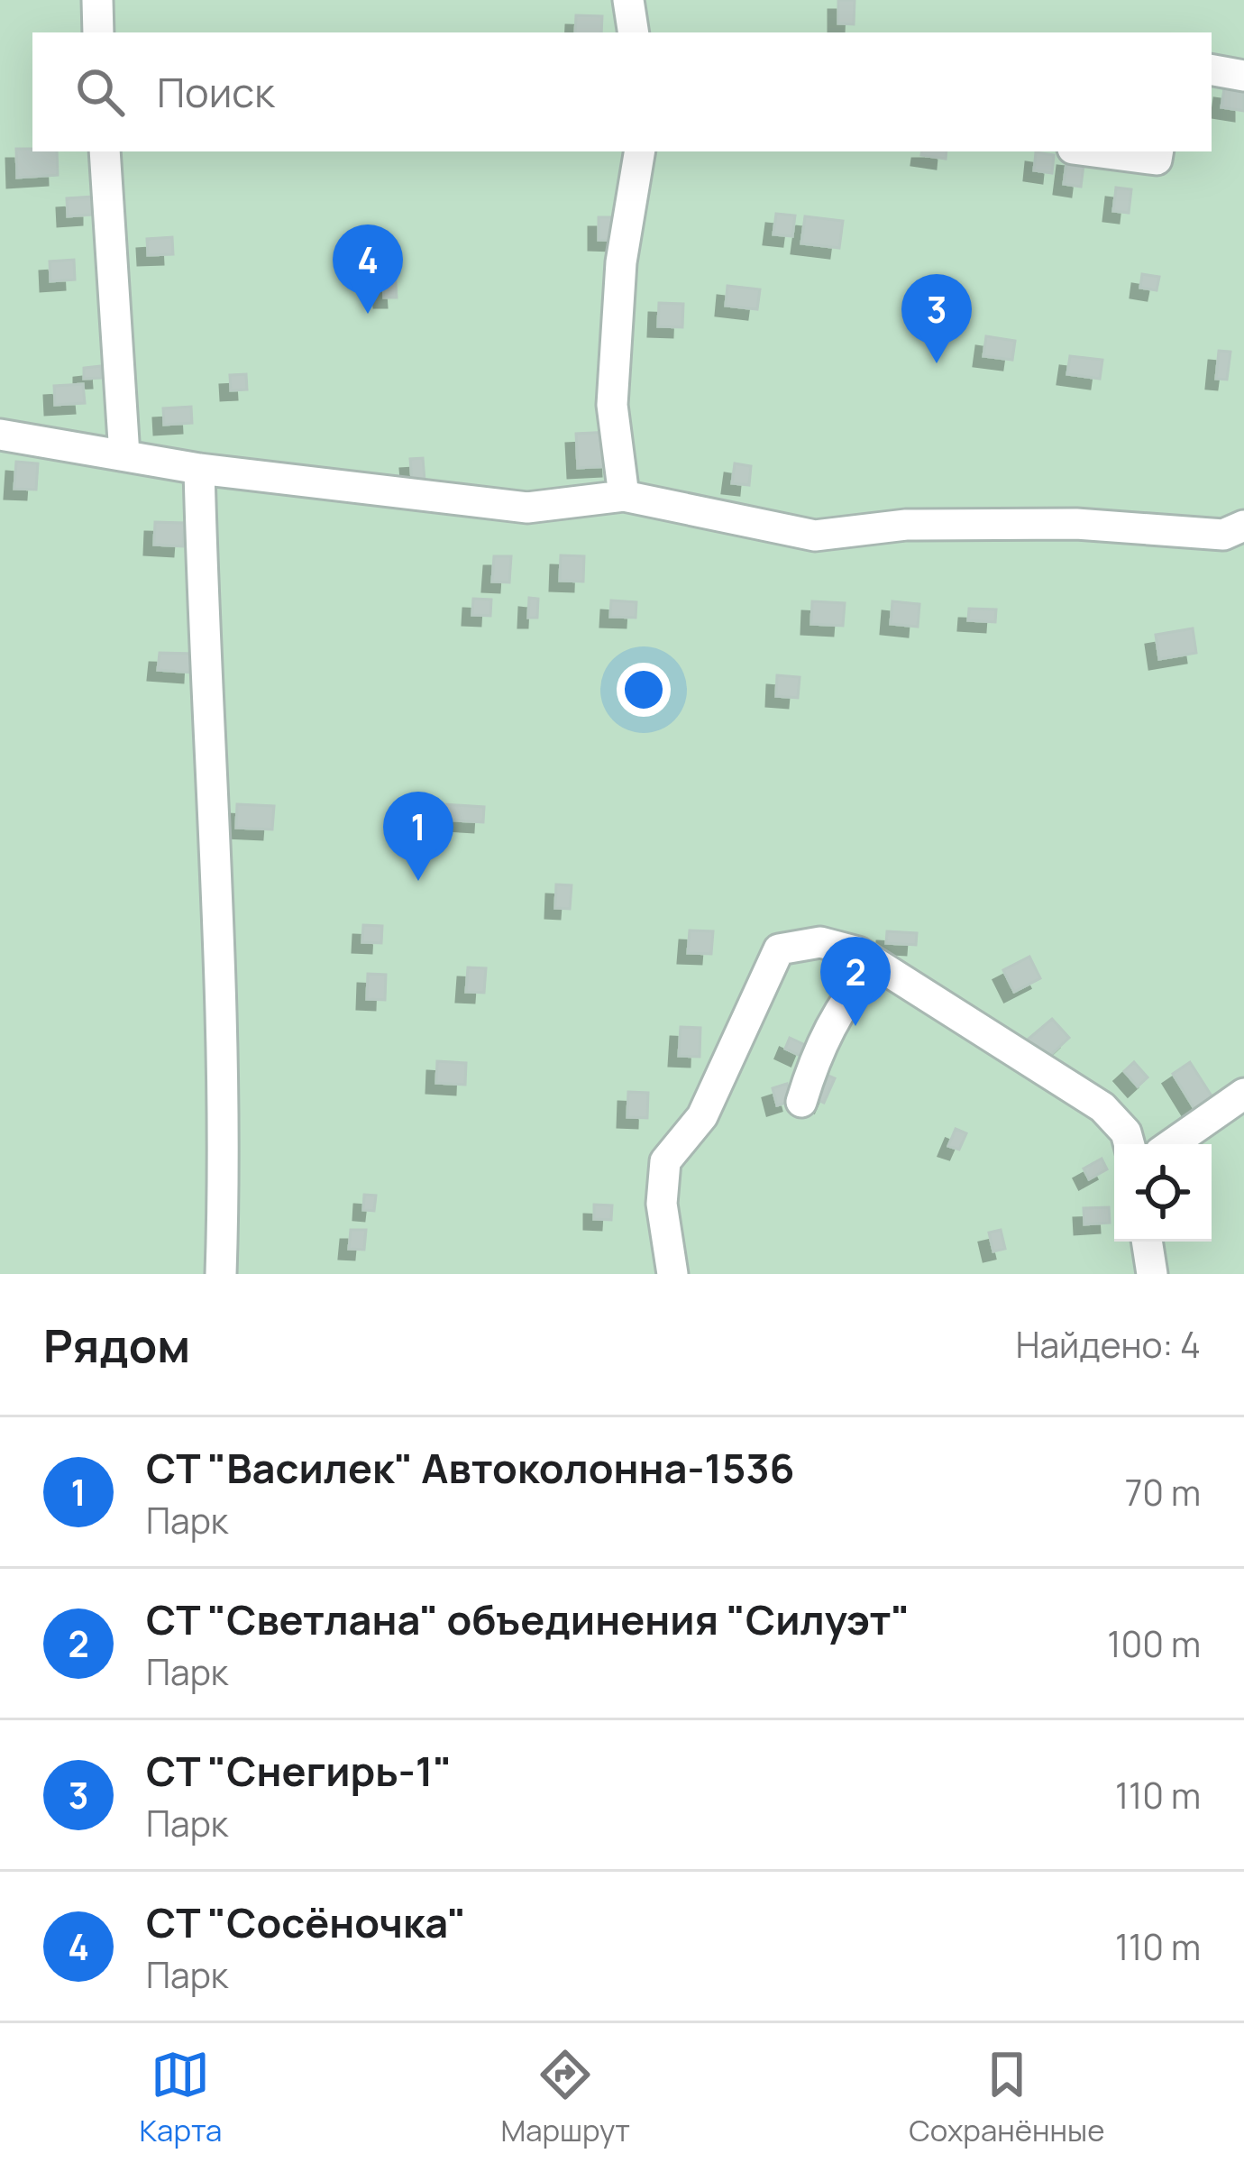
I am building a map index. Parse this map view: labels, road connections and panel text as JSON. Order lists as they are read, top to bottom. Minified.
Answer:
{"page":{"search":"Поиск","pins":["4","3","1","2"],"heading":["Рядом","Найдено: 4"],"list":[{"mark":"1","name":"СТ \"Василек\" Автоколонна-1536","note":"Парк","value":"70 m"},{"mark":"2","name":"СТ \"Светлана\" объединения \"Силуэт\"","note":"Парк","value":"100 m"},{"mark":"3","name":"СТ \"Снегирь-1\"","note":"Парк","value":"110 m"},{"mark":"4","name":"СТ \"Сосёночка\"","note":"Парк","value":"110 m"}],"nav":["Карта","Маршрут","Сохранённые"]}}
